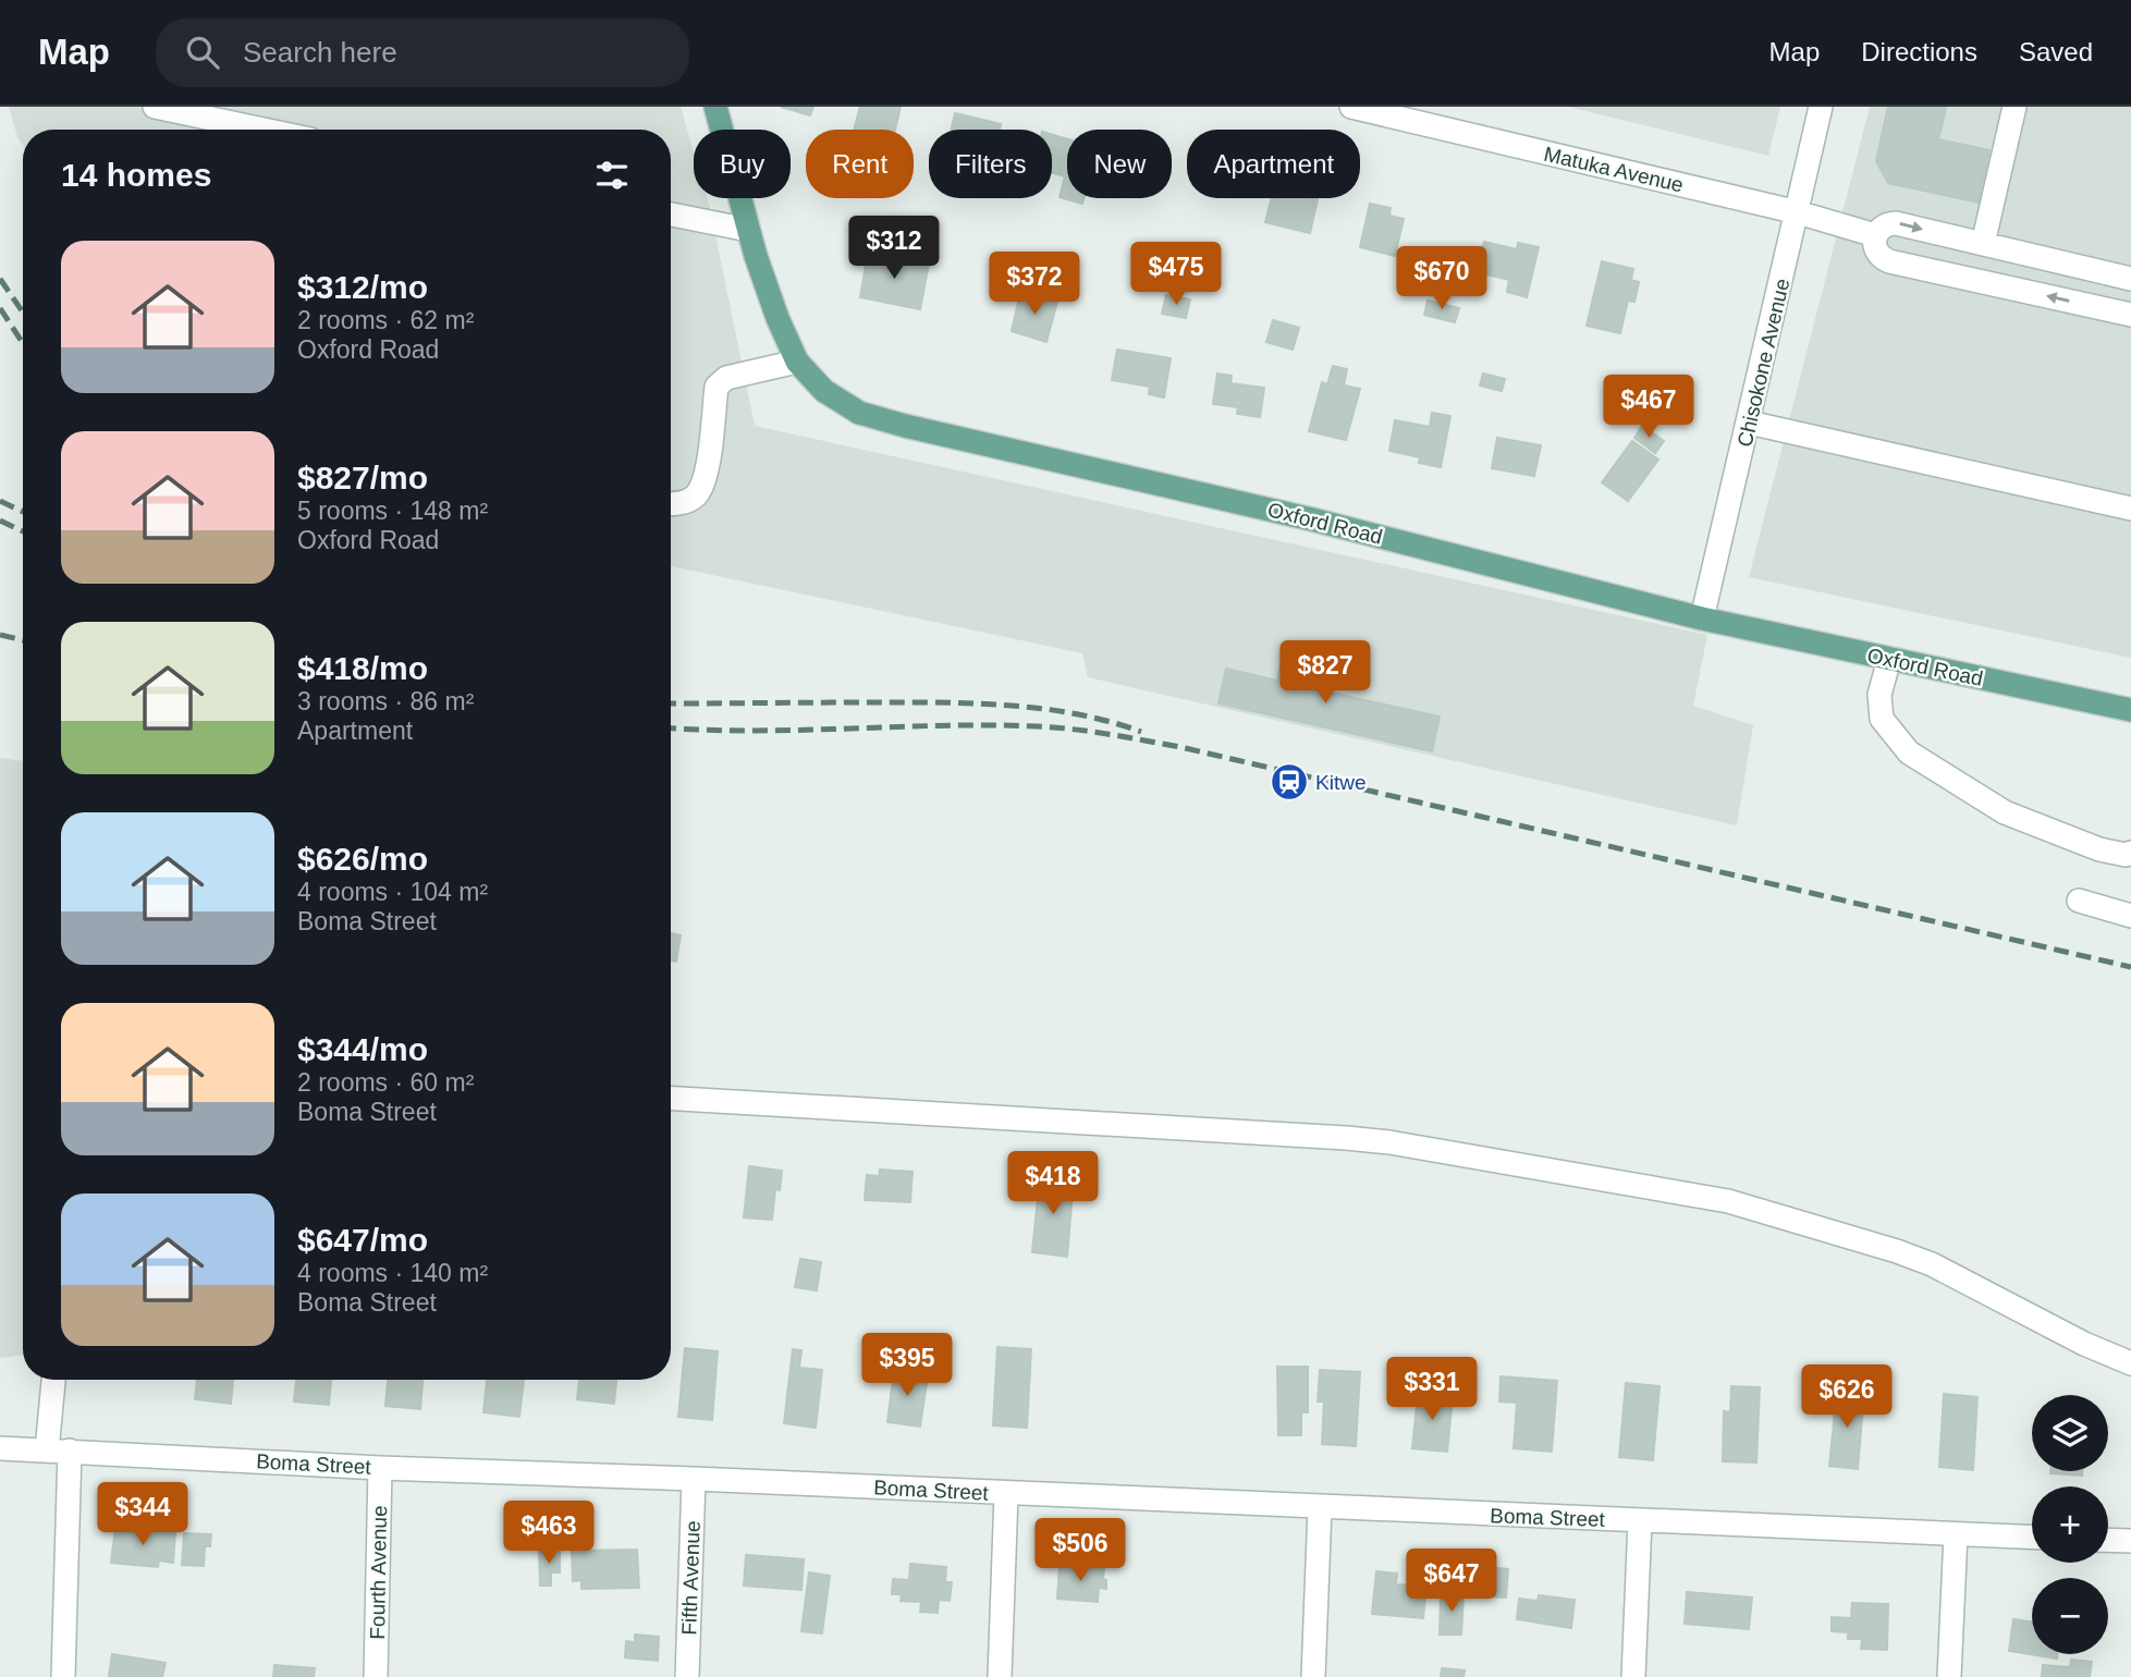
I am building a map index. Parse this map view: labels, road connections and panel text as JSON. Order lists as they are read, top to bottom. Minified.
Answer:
{"streets":{"main road":["Oxford Road"],"street":["Matuka Avenue","Chisokone Avenue","Boma Street","Fourth Avenue","Fifth Avenue"]},"crossings":[["Matuka Avenue","Chisokone Avenue"],["Chisokone Avenue","Oxford Road"],["Boma Street","Fourth Avenue"],["Boma Street","Fifth Avenue"]],"places":{"station":["Kitwe"]},"page":{"header":"Map","search":"Search here","nav":["Map","Directions","Saved"],"chip":["Buy","Rent","Filters","New","Apartment"],"heading":"14 homes","price":["$312","$475","$670","$372","$467","$827","$418","$395","$331","$626","$344","$463","$506","$647"],"list":[{"name":"$312/mo","note":"2 rooms · 62 m² · Oxford Road"},{"name":"$827/mo","note":"5 rooms · 148 m² · Oxford Road"},{"name":"$418/mo","note":"3 rooms · 86 m² · Apartment"},{"name":"$626/mo","note":"4 rooms · 104 m² · Boma Street"},{"name":"$344/mo","note":"2 rooms · 60 m² · Boma Street"},{"name":"$647/mo","note":"4 rooms · 140 m² · Boma Street"}],"map_buttons":["+","−"]}}
